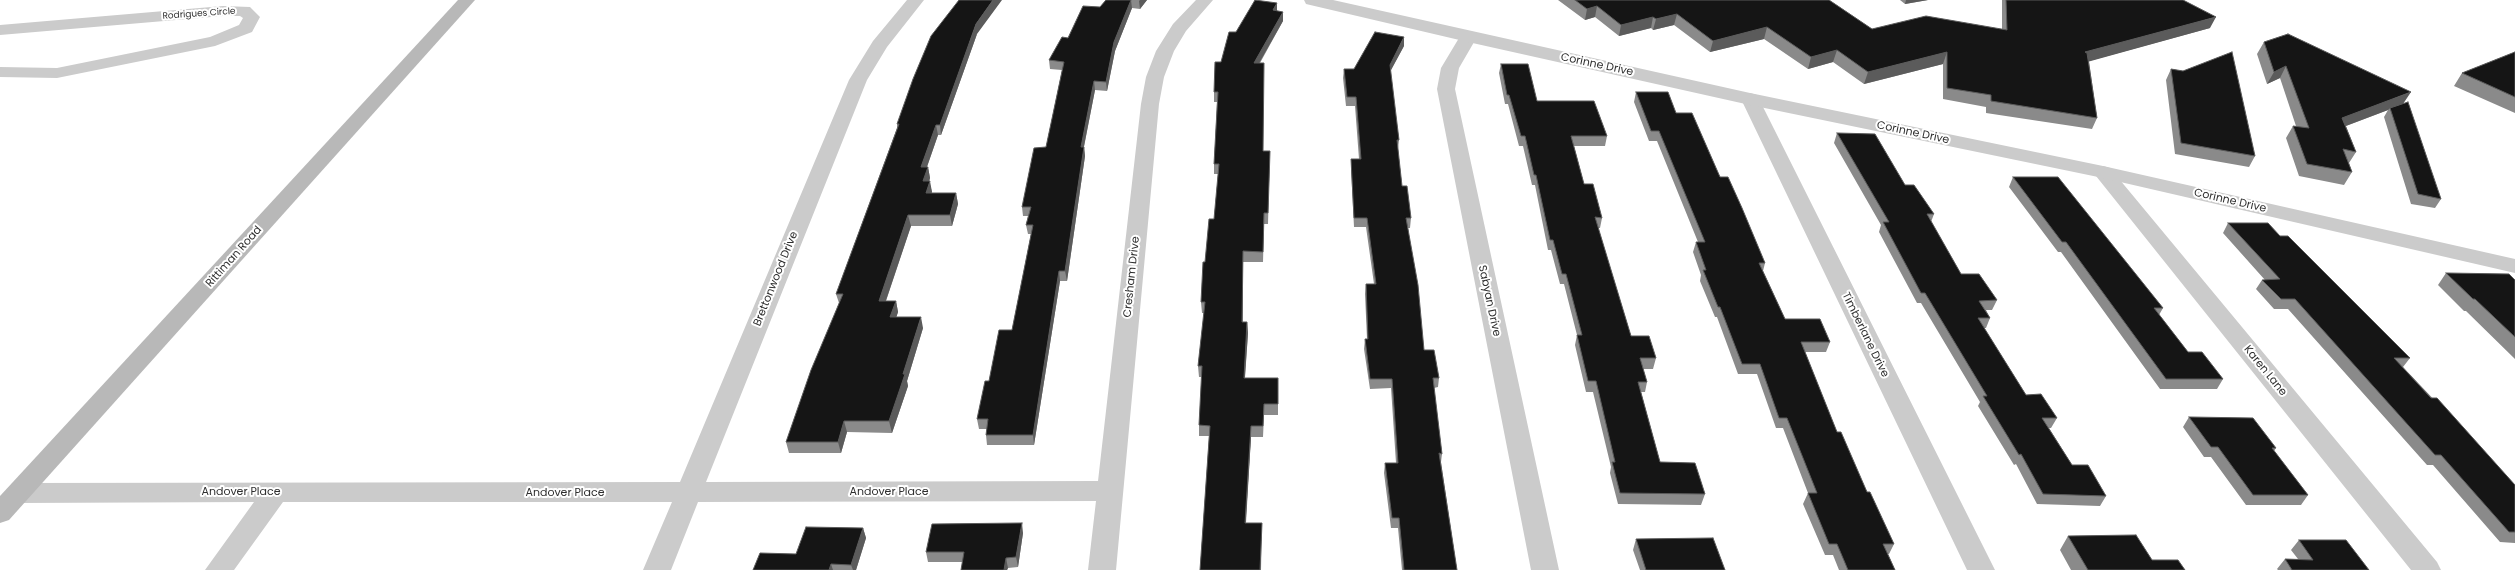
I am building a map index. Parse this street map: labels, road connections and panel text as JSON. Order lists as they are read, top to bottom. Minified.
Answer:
{"streets":{"main road":["Rittiman Road"],"street":["Rodrigues Circle","Corinne Drive","Cresham Drive","Brettonwood Drive","Sabyan Drive","Timberlane Drive","Karen Lane","Andover Place"]},"crossings":[["Corinne Drive","Sabyan Drive"],["Corinne Drive","Timberlane Drive"],["Corinne Drive","Karen Lane"],["Rittiman Road","Andover Place"],["Cresham Drive","Andover Place"],["Brettonwood Drive","Andover Place"]]}
